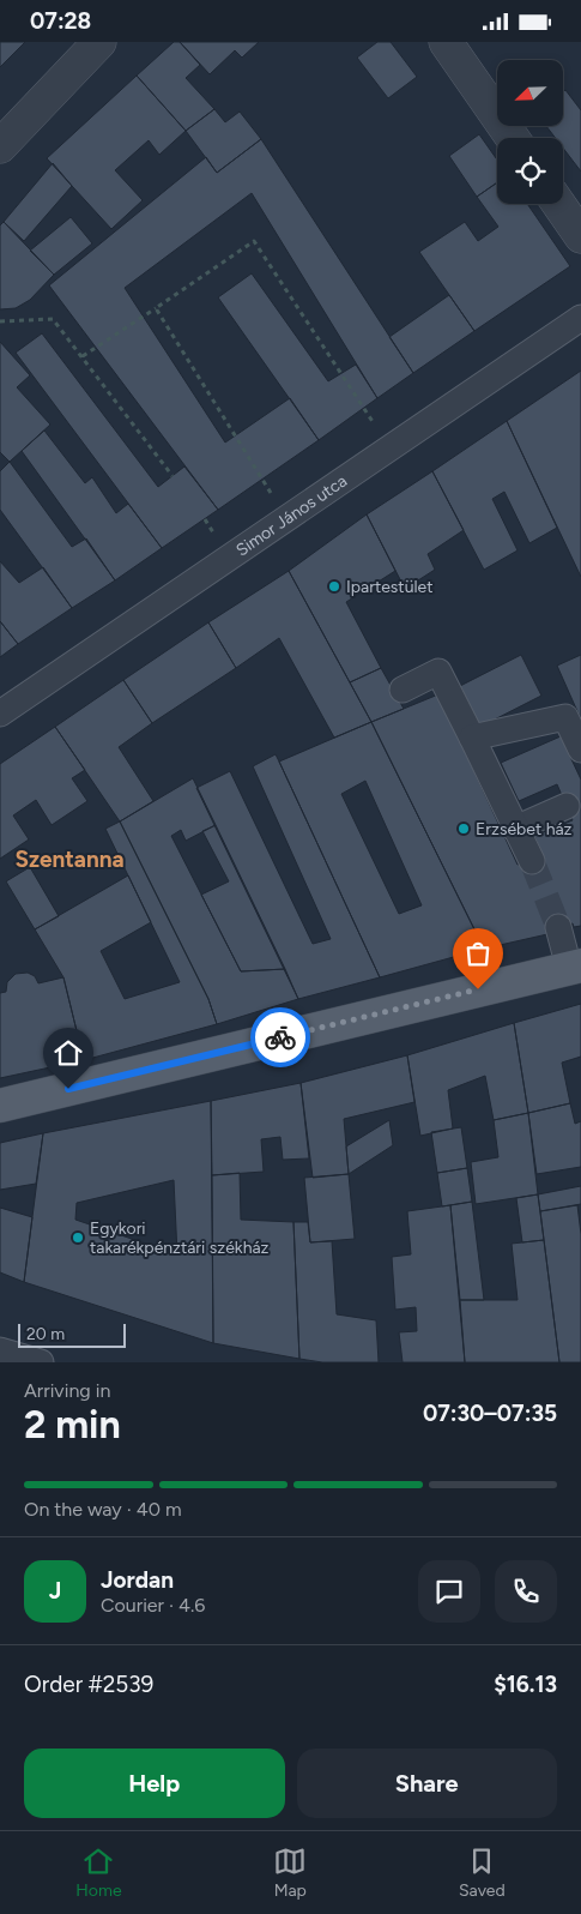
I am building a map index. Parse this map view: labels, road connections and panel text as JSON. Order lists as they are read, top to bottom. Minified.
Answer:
{"streets":{"street":["Simor János utca"]},"districts":["Szentanna"],"places":["Ipartestület","Erzsébet ház","Egykori takarékpénztári székház"],"scale_bar":"20 m","north":"bottom left","page":{"status":"07:28","scale":"20 m","heading":["2 min","Arriving in","07:30–07:35"],"panel":["Jordan","Courier · 4.6","Order #2539","$16.13"],"bar":"On the way · 40 m","round":"J","buttons":["Help","Share"],"tabs":["Home","Map","Saved"]}}
